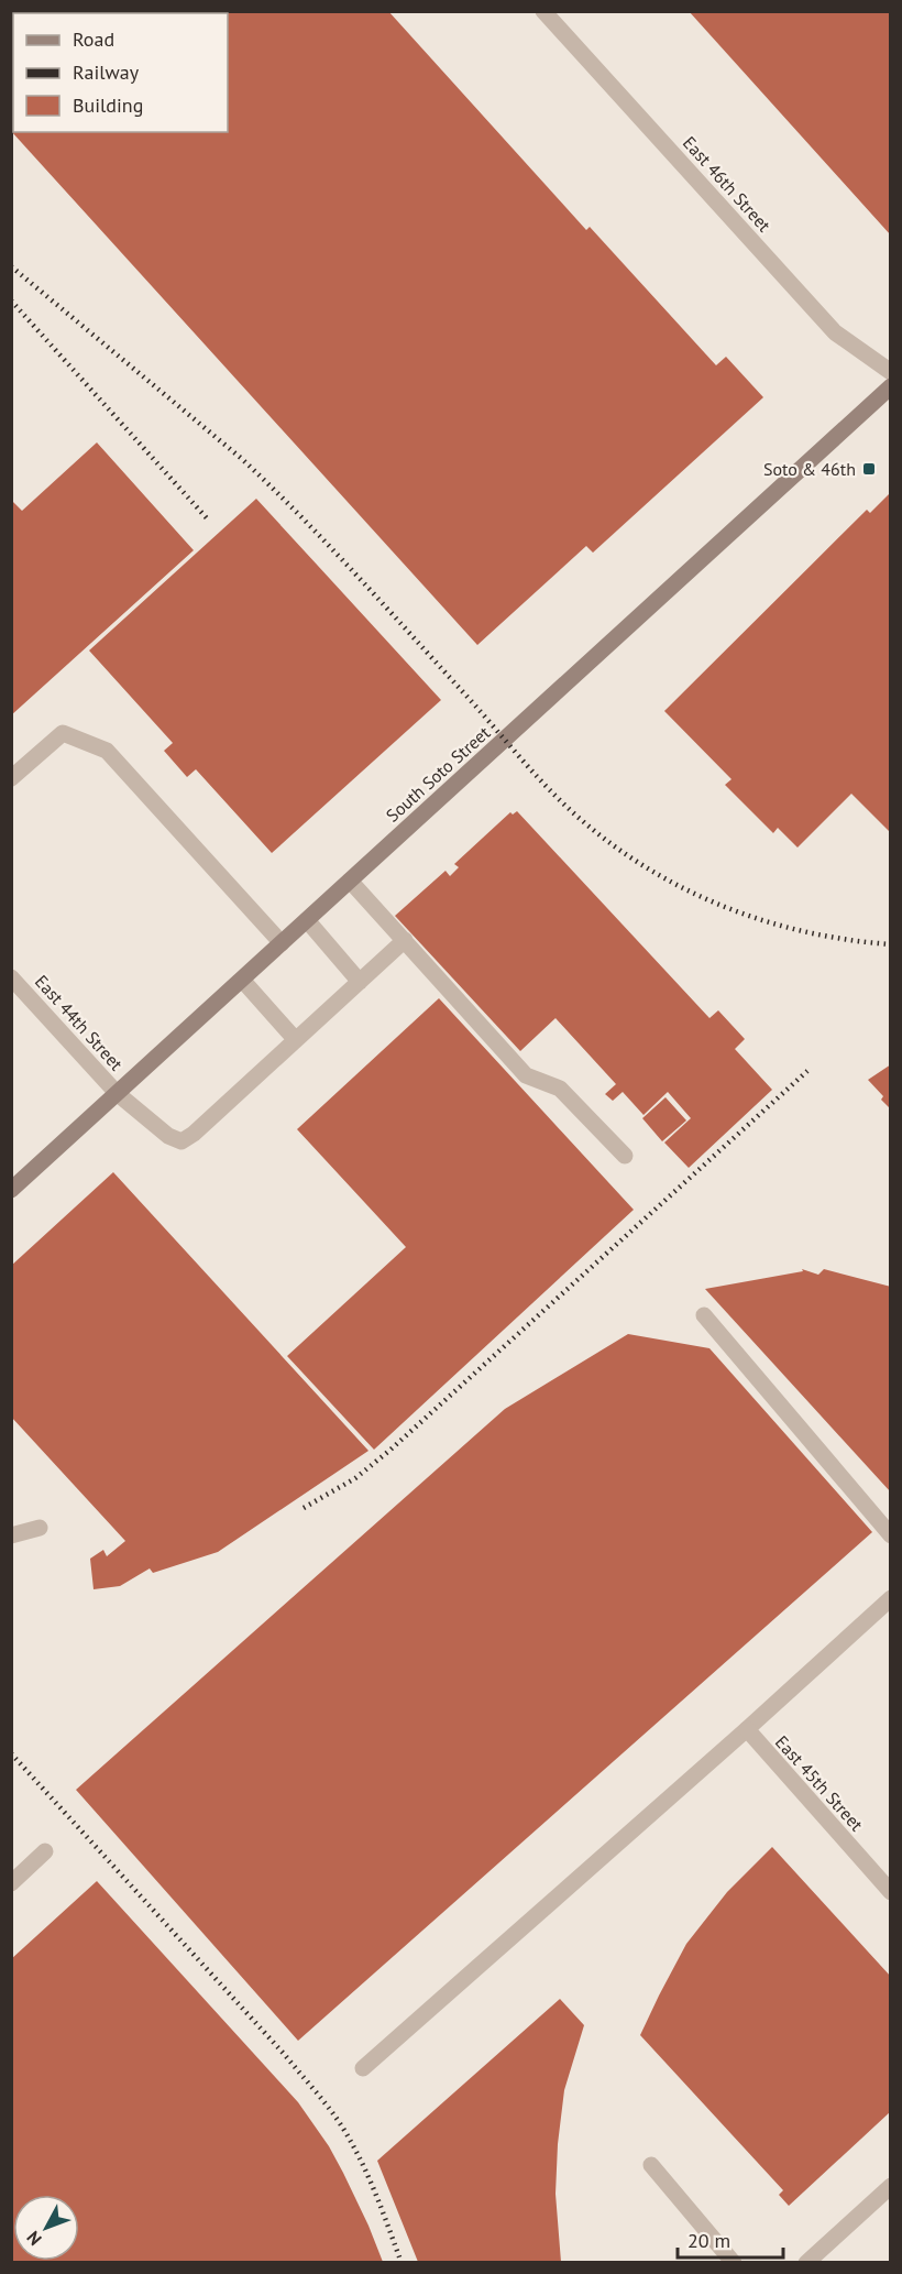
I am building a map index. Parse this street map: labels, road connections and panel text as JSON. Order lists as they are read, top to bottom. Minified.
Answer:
{"streets":{"main road":["South Soto Street"],"street":["East 46th Street","East 44th Street","East 45th Street"]},"crossings":[["South Soto Street","East 44th Street"]],"places":{"transit":["Soto & 46th"]},"legend":["Road","Railway","Building"],"scale_bar":"20 m","north":"bottom left"}
